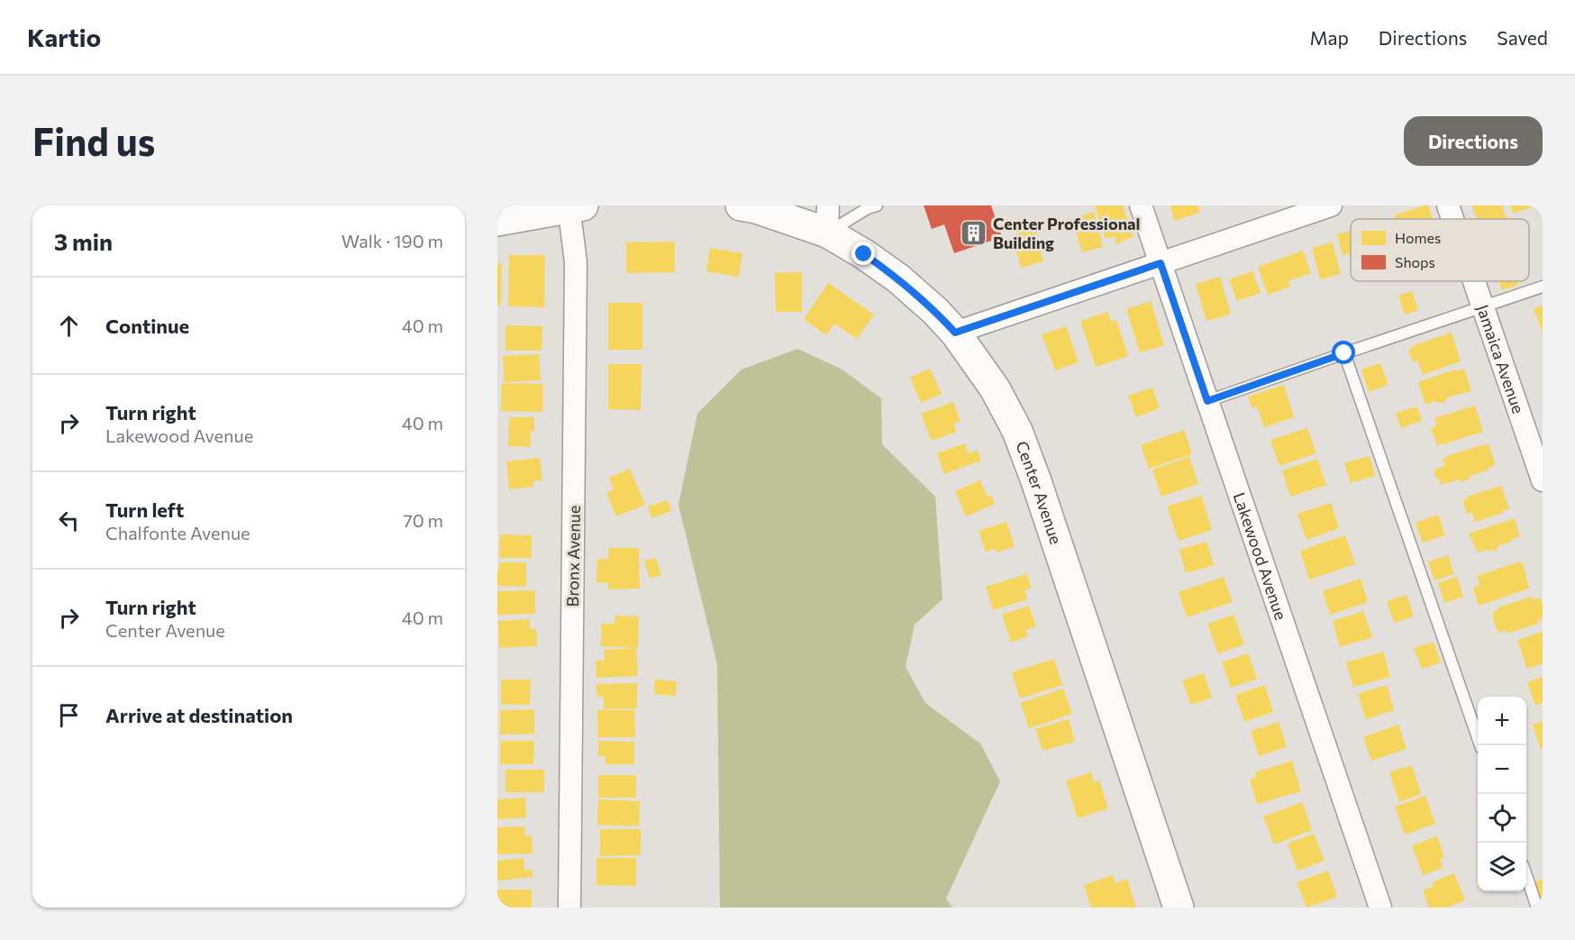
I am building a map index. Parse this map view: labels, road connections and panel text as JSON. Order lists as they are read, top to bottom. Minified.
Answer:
{"streets":{"street":["Jamaica Avenue","Center Avenue","Bronx Avenue","Lakewood Avenue"]},"places":{"building":["Center Professional Building"]},"legend":["Homes","Shops"],"page":{"header":"Kartio","nav":["Map","Directions","Saved"],"buttons":"Directions","title":"Find us","heading":["3 min","Walk · 190 m"],"list":[["Continue","40 m"],["Turn right","Lakewood Avenue","40 m"],["Turn left","Chalfonte Avenue","70 m"],["Turn right","Center Avenue","40 m"],"Arrive at destination"],"map_buttons":["+","−"]}}
